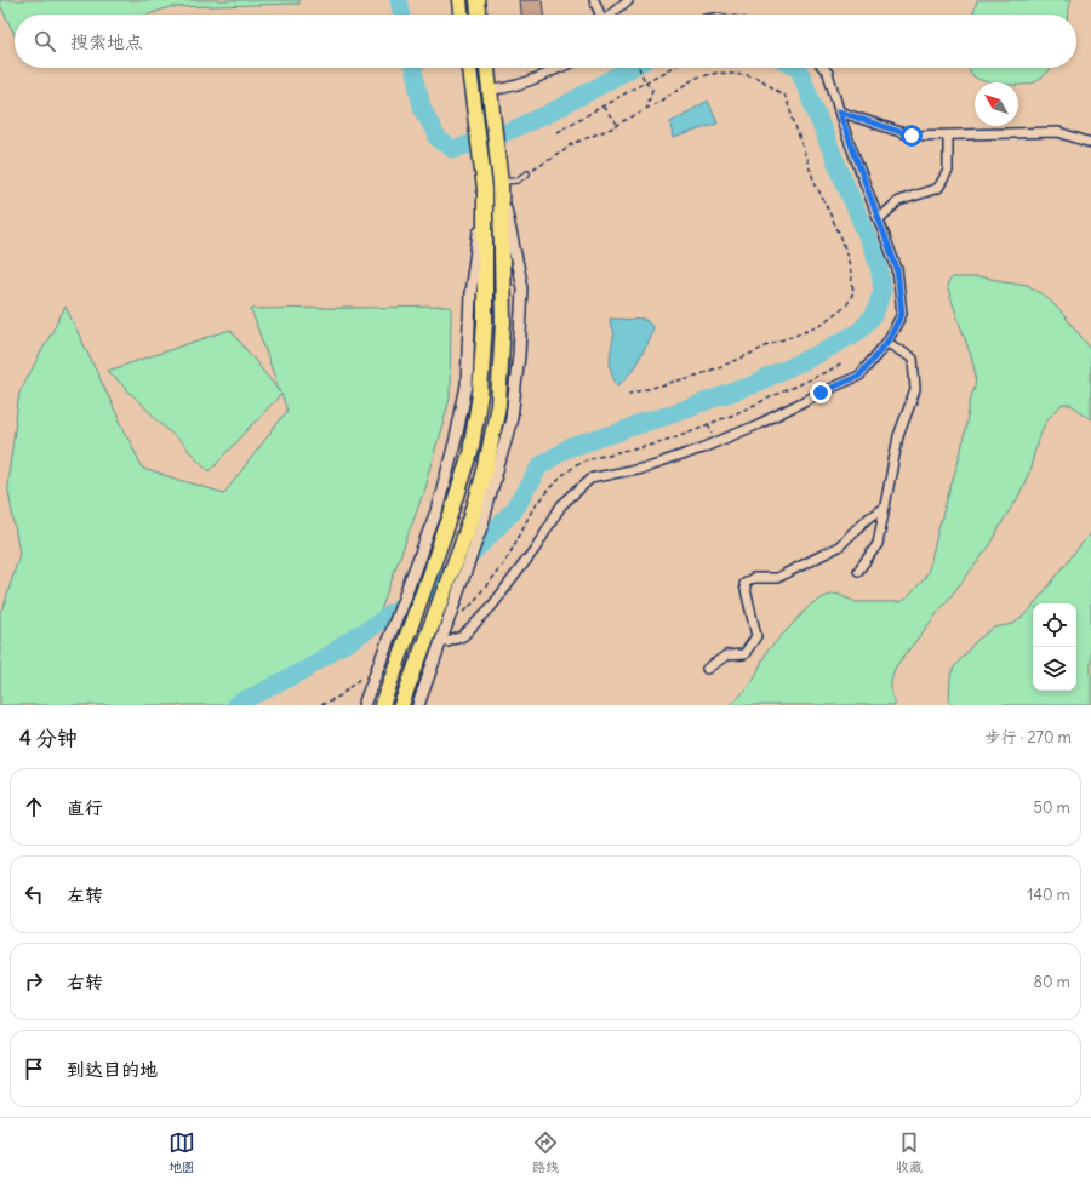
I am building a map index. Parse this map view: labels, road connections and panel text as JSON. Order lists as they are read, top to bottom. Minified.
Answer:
{"north":"top left","page":{"search":"搜索地点","heading":["4 分钟","步行 · 270 m"],"list":[["直行","50 m"],["左转","140 m"],["右转","80 m"],"到达目的地"],"nav":["地图","路线","收藏"]}}
